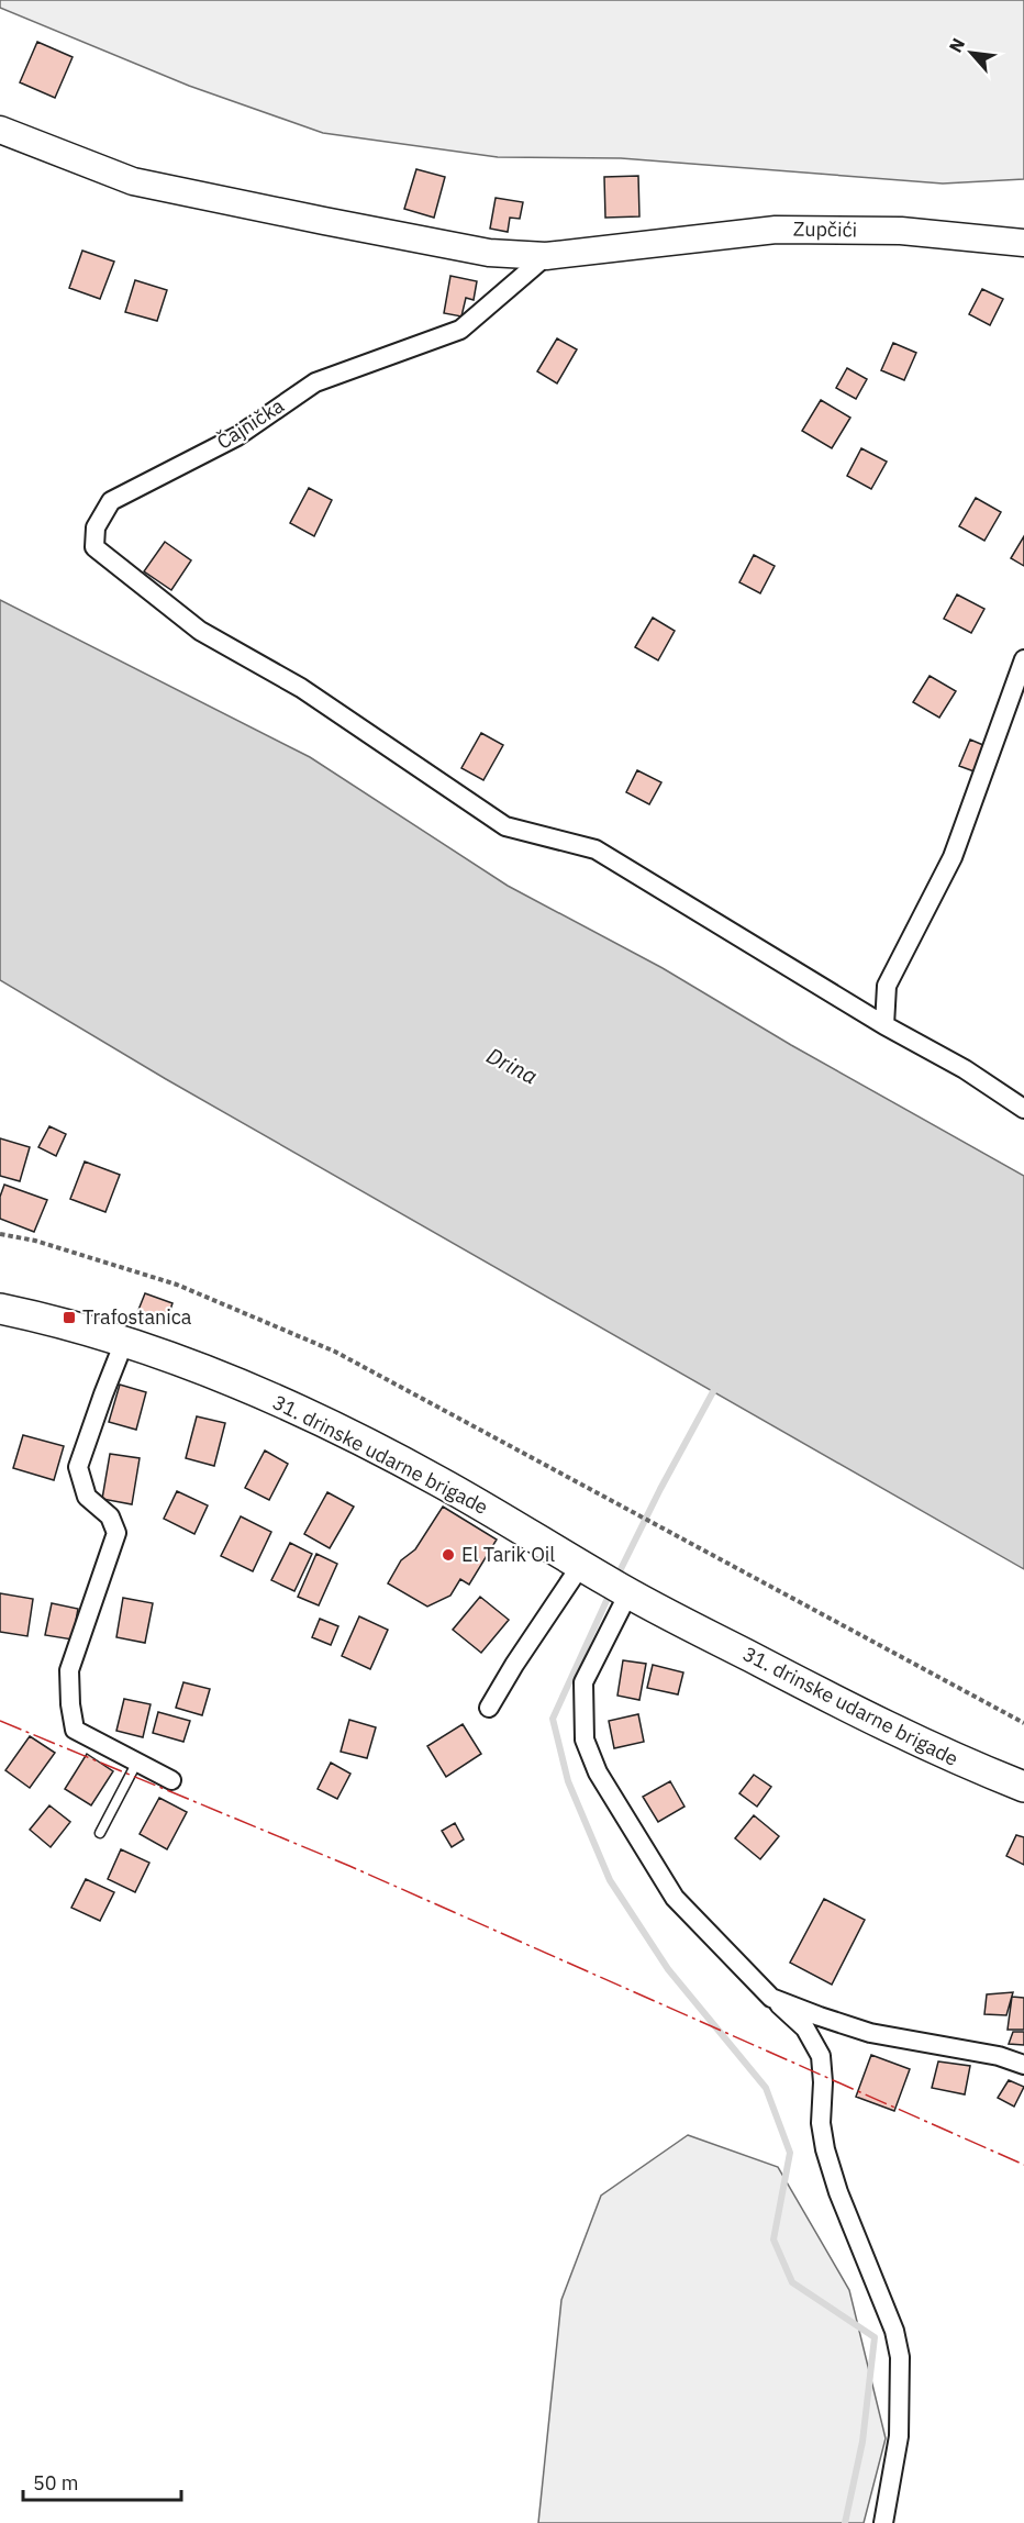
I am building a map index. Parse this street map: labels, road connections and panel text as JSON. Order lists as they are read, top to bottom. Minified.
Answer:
{"streets":{"main road":["Zupčići","31. drinske udarne brigade"],"street":["Čajnička"]},"crossings":[["Zupčići","Čajnička"]],"water":["Drina"],"places":{"transit":["Trafostanica"],"other":["El Tarik Oil"]},"scale_bar":"50 m","north":"top left"}
